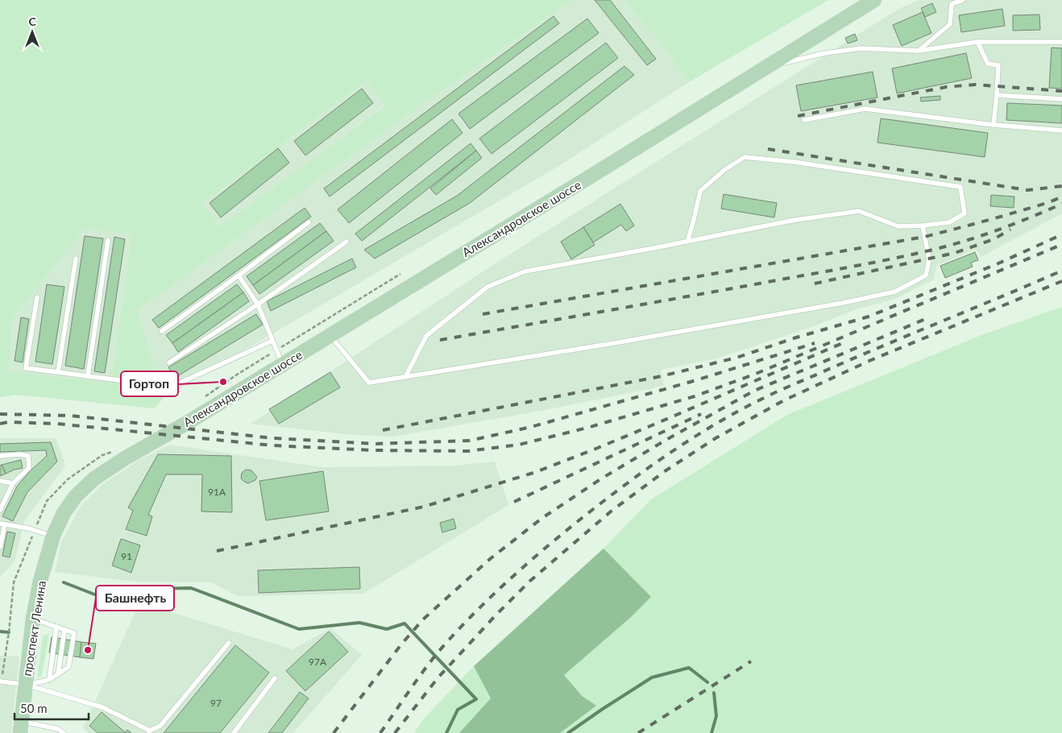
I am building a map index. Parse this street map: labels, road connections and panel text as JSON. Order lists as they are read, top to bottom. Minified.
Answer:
{"streets":{"main road":["Александровское шоссе","проспект Ленина"]},"crossings":[["Александровское шоссе","проспект Ленина"]],"places":["Гортоп","Башнефть"],"house_numbers":["91А","91","97А","97"],"scale_bar":"50 m","north":"top"}
